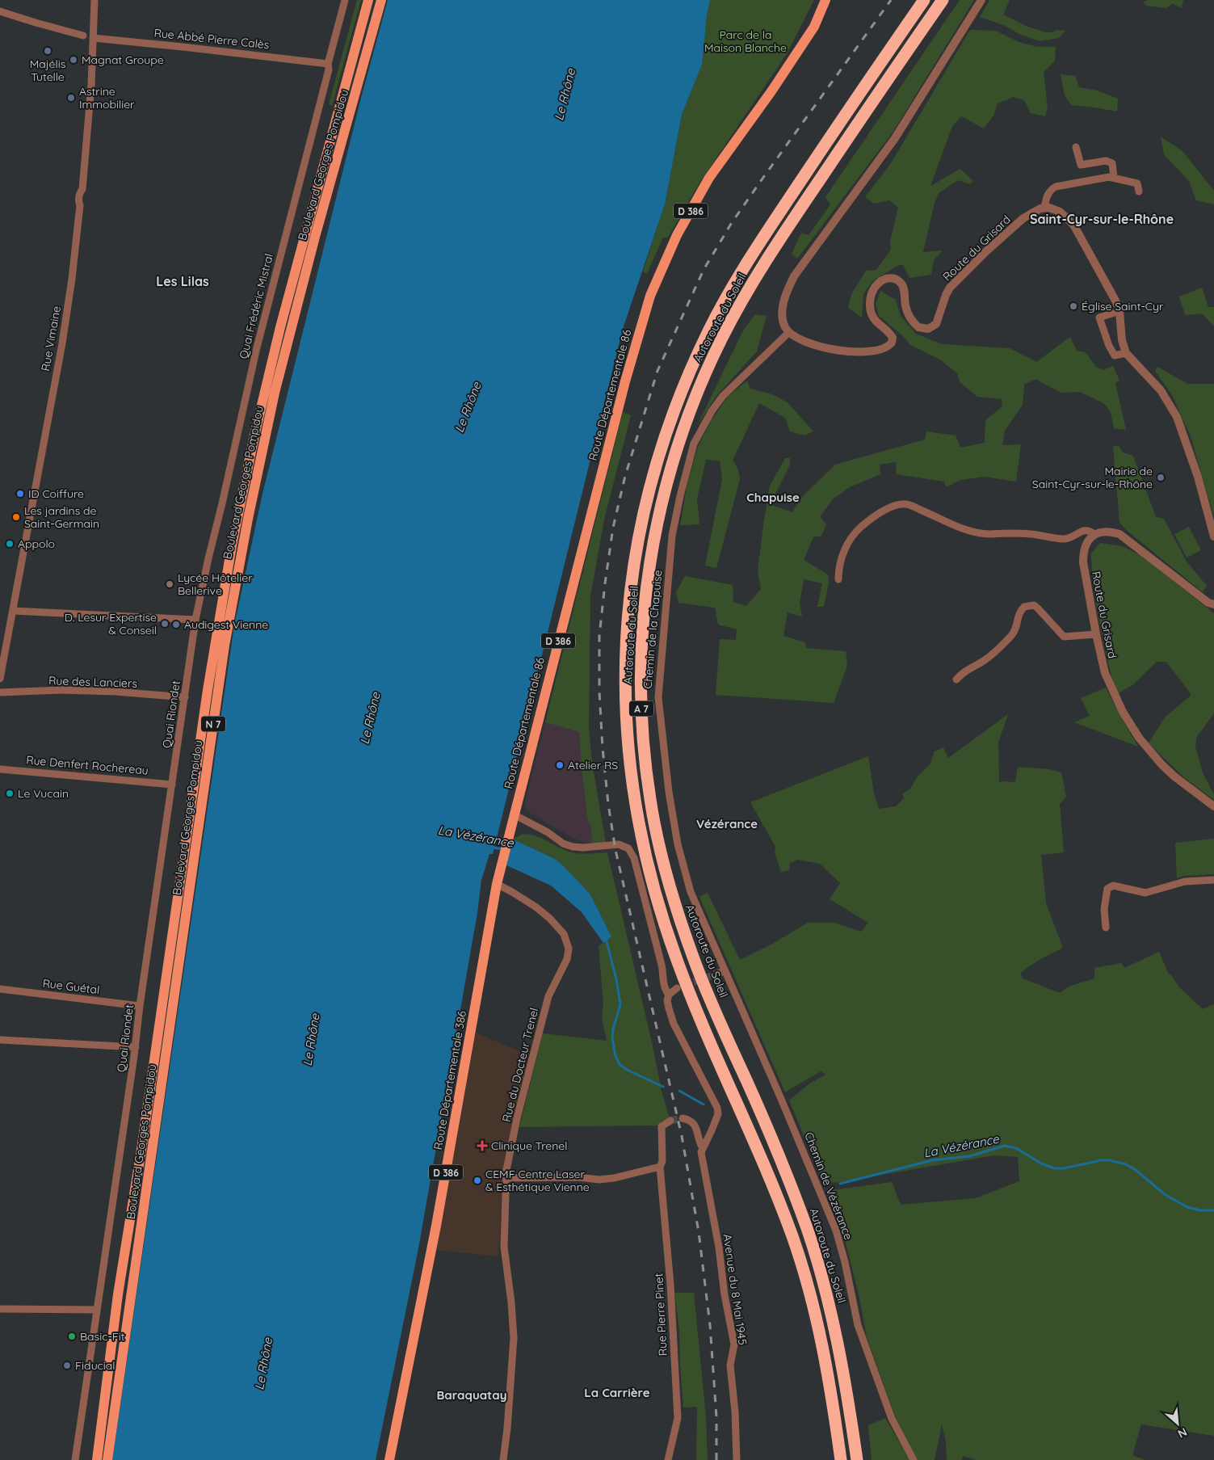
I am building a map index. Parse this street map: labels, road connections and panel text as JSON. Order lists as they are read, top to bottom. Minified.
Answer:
{"streets":{"highway":["Autoroute du Soleil","A 7"],"main road":["Boulevard Georges Pompidou","D 386","Route Départementale 86","N 7","Route Départementale 386"],"street":["Rue Abbé Pierre Calès","Route du Grisard","Quai Frédéric Mistral","Rue Vimaine","Chemin de la Chapuise","Rue des Lanciers","Quai Riondet","Rue Denfert Rochereau","Rue Guétal","Rue du Docteur Trenel","Chemin de Vézérance","Avenue du 8 Mai 1945","Rue Pierre Pinet"]},"crossings":[["Rue Abbé Pierre Calès","Quai Frédéric Mistral"],["Rue Abbé Pierre Calès","Rue Vimaine"],["Route du Grisard","Chemin de la Chapuise"],["Quai Frédéric Mistral","Quai Riondet"],["Route Départementale 86","Route Départementale 386"],["Chemin de la Chapuise","Chemin de Vézérance"],["Rue des Lanciers","Quai Riondet"],["Quai Riondet","Rue Denfert Rochereau"],["Quai Riondet","Rue Guétal"],["Rue du Docteur Trenel","Route Départementale 386"]],"districts":["Saint-Cyr-sur-le-Rhône","Les Lilas","Chapuise","Vézérance","La Carrière","Baraquatay"],"water":["Le Rhône","La Vézérance"],"parks":["Parc de la Maison Blanche"],"places":{"other":["Majélis Tutelle","Magnat Groupe","Astrine Immobilier","Église Saint-Cyr","Mairie de Saint-Cyr-sur-le-Rhône","ID Coiffure","Les jardins de Saint-Germain","Appolo","Lycée Hôtelier Bellerive","D. Lesur Expertise & Conseil","Audigest Vienne","Atelier RS","Le Vucain","CEMF Centre Laser & Esthétique Vienne","Basic-Fit","Fiducial"],"health":["Clinique Trenel"]},"north":"bottom right"}
